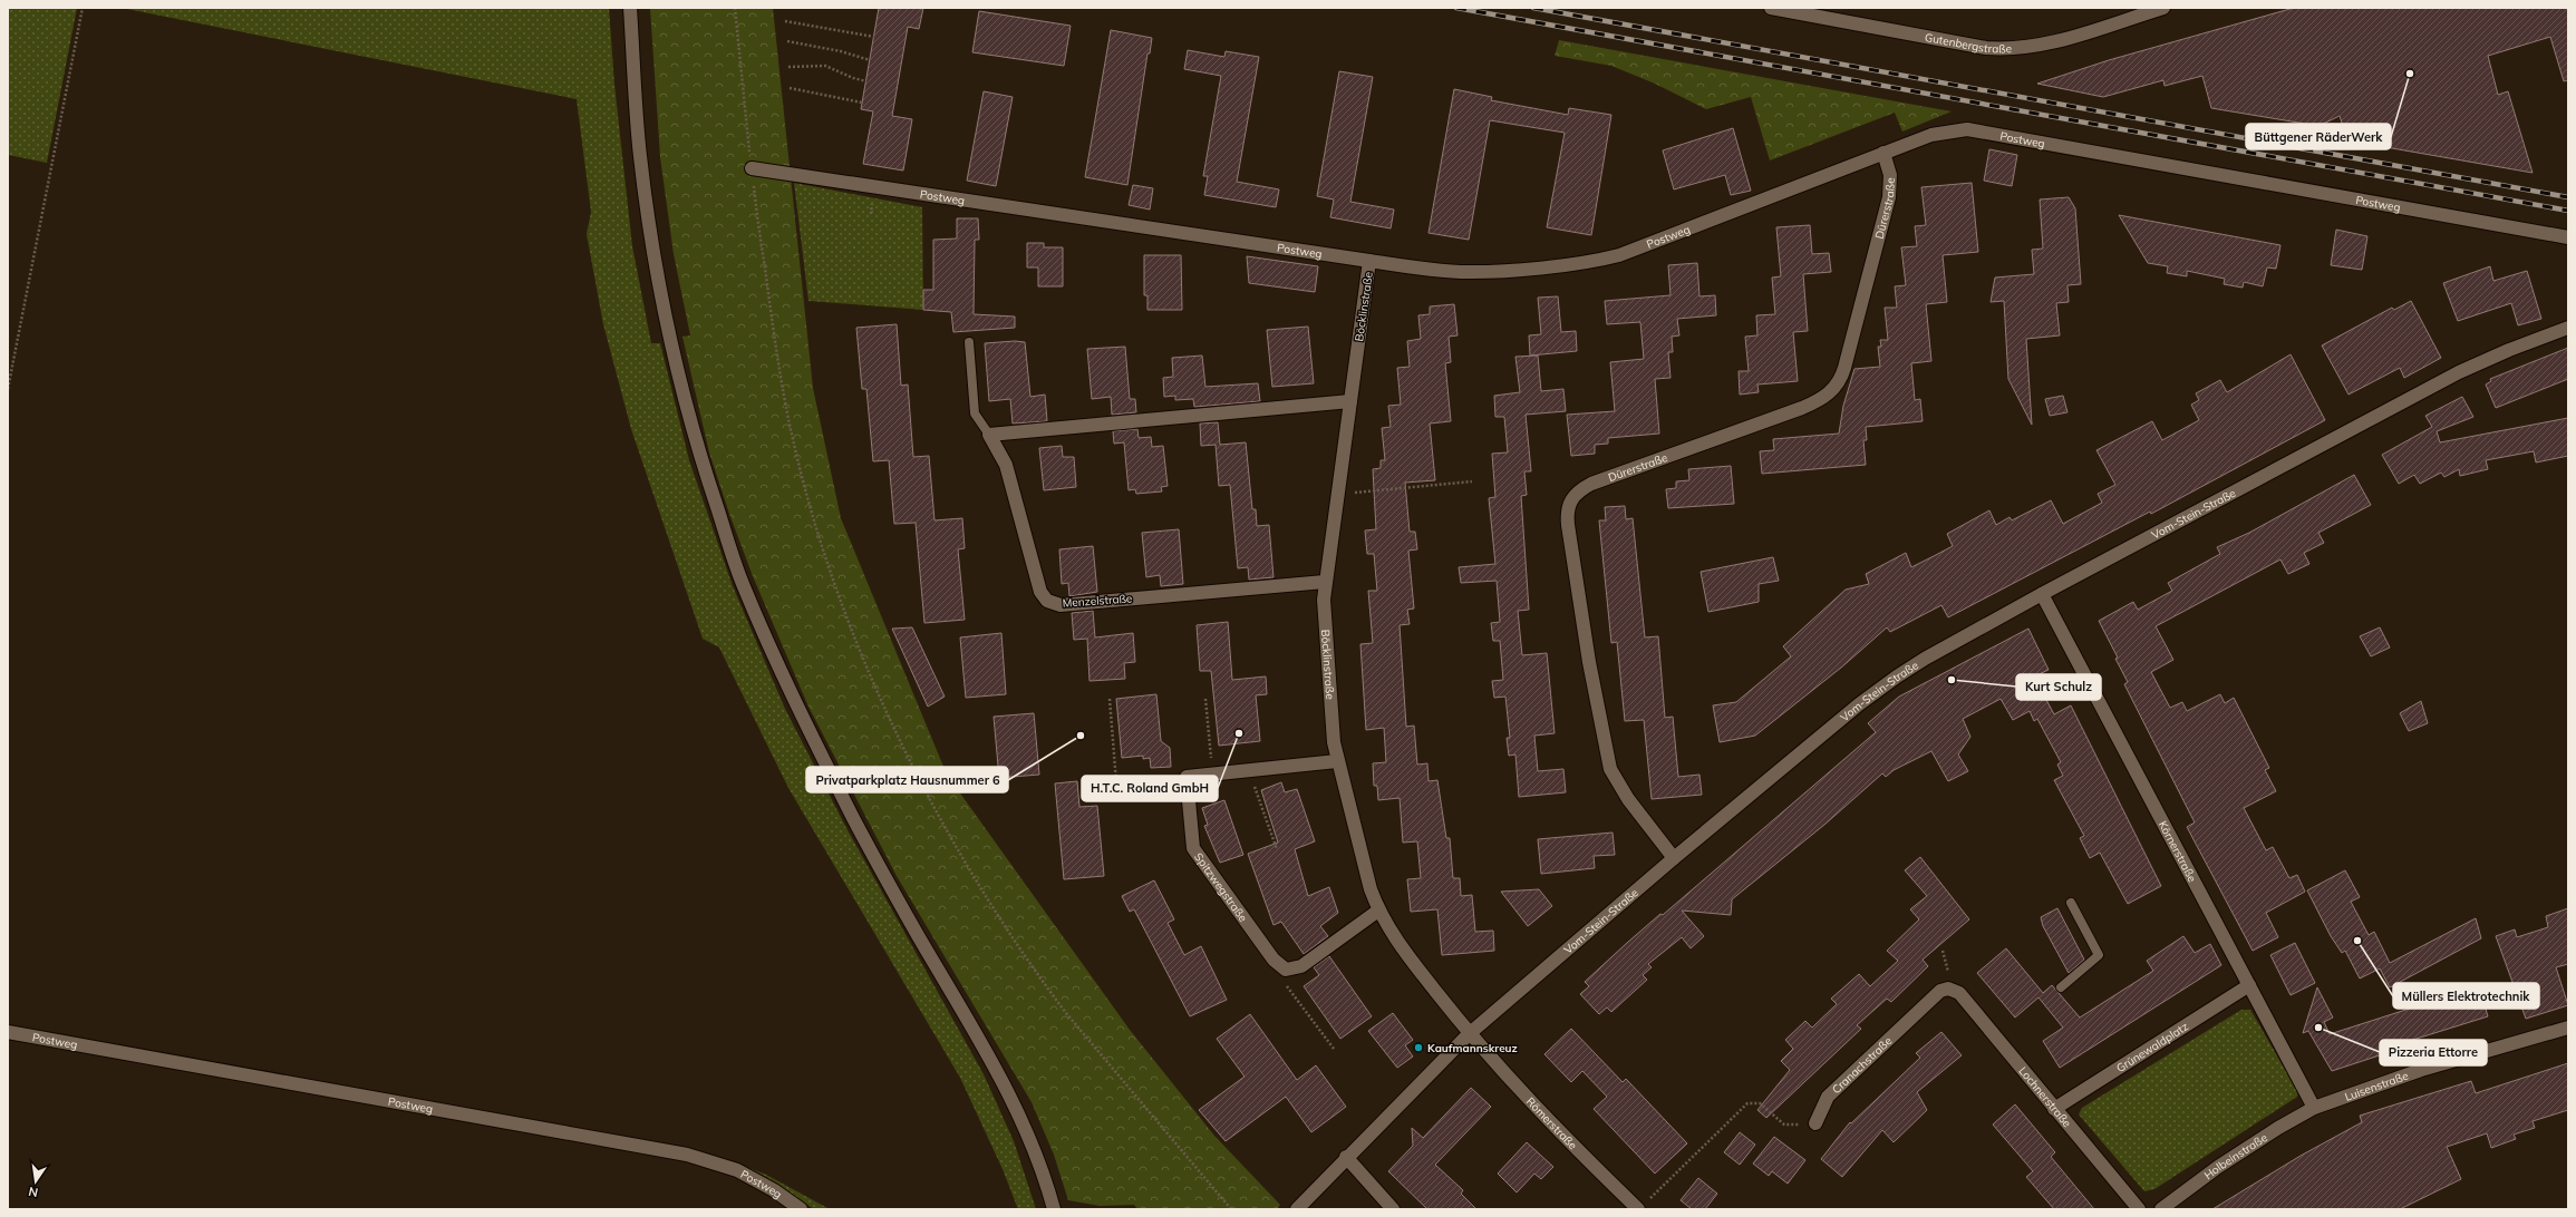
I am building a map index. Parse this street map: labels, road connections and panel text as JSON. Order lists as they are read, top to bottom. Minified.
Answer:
{"streets":{"street":["Gutenbergstraße","Postweg","Dürerstraße","Böcklinstraße","Vom-Stein-Straße","Menzelstraße","Körnerstraße","Spitzwegstraße","Grünewaldplatz","Cranachstraße","Luisenstraße","Lochnerstraße","Römerstraße","Holbeinstraße"]},"crossings":[["Postweg","Dürerstraße"],["Postweg","Böcklinstraße"],["Dürerstraße","Vom-Stein-Straße"],["Böcklinstraße","Vom-Stein-Straße"],["Böcklinstraße","Menzelstraße"],["Böcklinstraße","Spitzwegstraße"],["Böcklinstraße","Römerstraße"],["Vom-Stein-Straße","Körnerstraße"],["Vom-Stein-Straße","Römerstraße"],["Körnerstraße","Grünewaldplatz"],["Körnerstraße","Luisenstraße"],["Körnerstraße","Holbeinstraße"],["Grünewaldplatz","Lochnerstraße"],["Cranachstraße","Lochnerstraße"],["Luisenstraße","Holbeinstraße"]],"places":["Büttgener RäderWerk","Kurt Schulz","H.T.C. Roland GmbH","Privatparkplatz Hausnummer 6","Müllers Elektrotechnik","Pizzeria Ettorre","Kaufmannskreuz"],"north":"bottom"}
